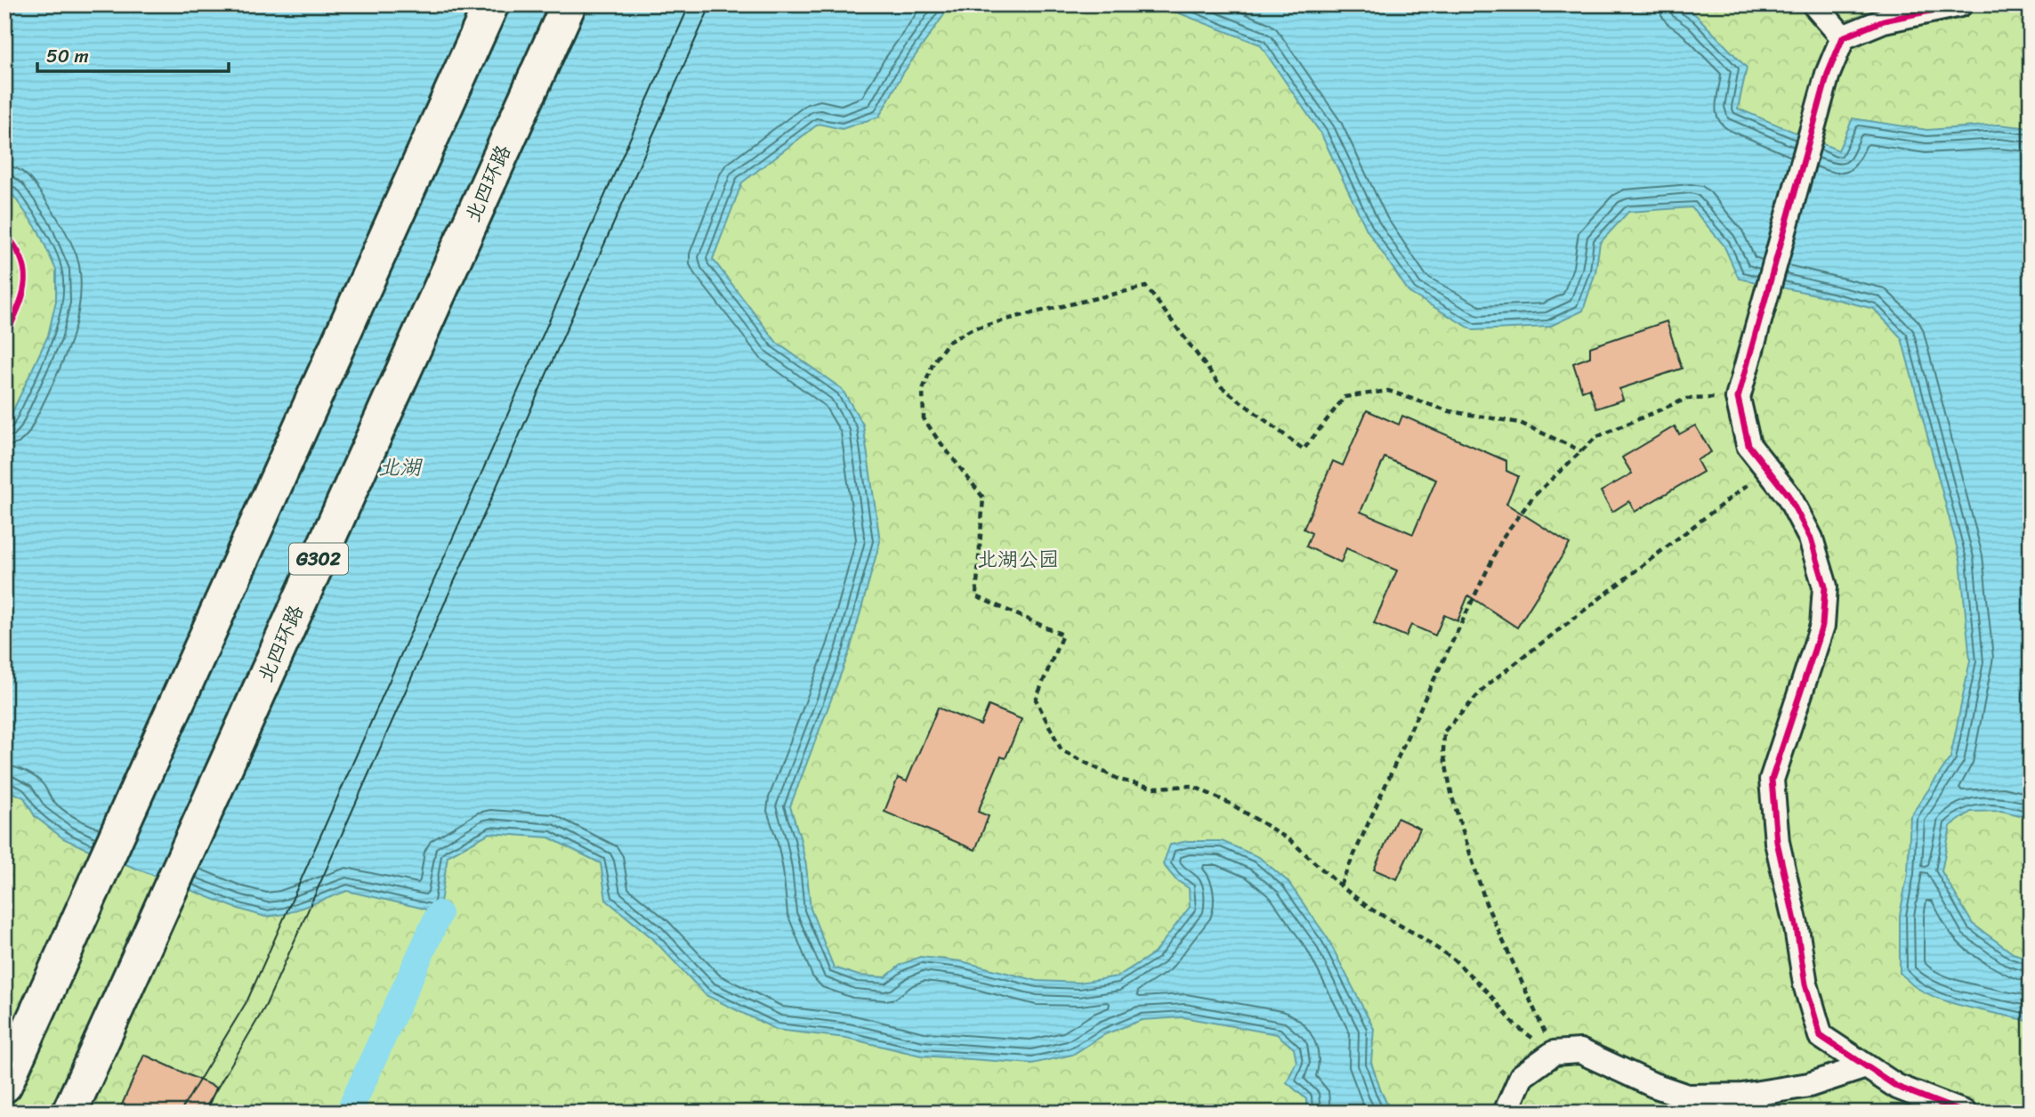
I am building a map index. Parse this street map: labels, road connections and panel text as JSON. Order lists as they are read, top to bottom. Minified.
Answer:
{"streets":{"highway":["北四环路","G302"]},"water":["北湖"],"parks":["北湖公园"],"scale_bar":"50 m"}
